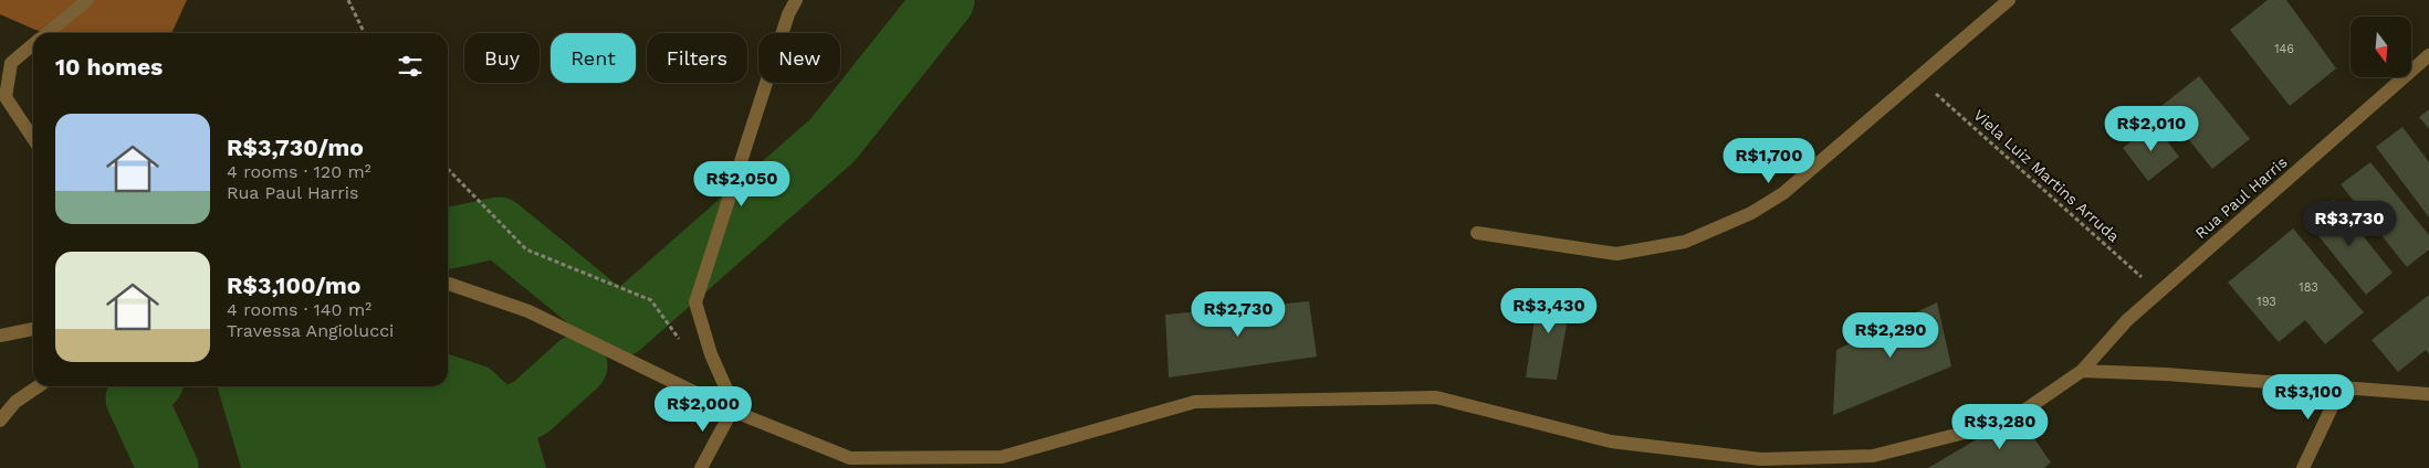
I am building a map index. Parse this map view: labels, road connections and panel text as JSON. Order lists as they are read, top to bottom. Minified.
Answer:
{"streets":{"street":["Rua Paul Harris"],"path":["Viela Luiz Martins Arruda"]},"crossings":[["Viela Luiz Martins Arruda","Rua Paul Harris"]],"house_numbers":["146","183","193"],"north":"bottom","page":{"chip":["Buy","Rent","Filters","New"],"heading":"10 homes","list":[{"name":"R$3,730/mo","note":"4 rooms · 120 m² · Rua Paul Harris"},{"name":"R$3,100/mo","note":"4 rooms · 140 m² · Travessa Angiolucci"}],"price":["R$2,010","R$1,700","R$2,050","R$3,730","R$3,430","R$2,730","R$2,290","R$3,100","R$2,000","R$3,280"]}}
